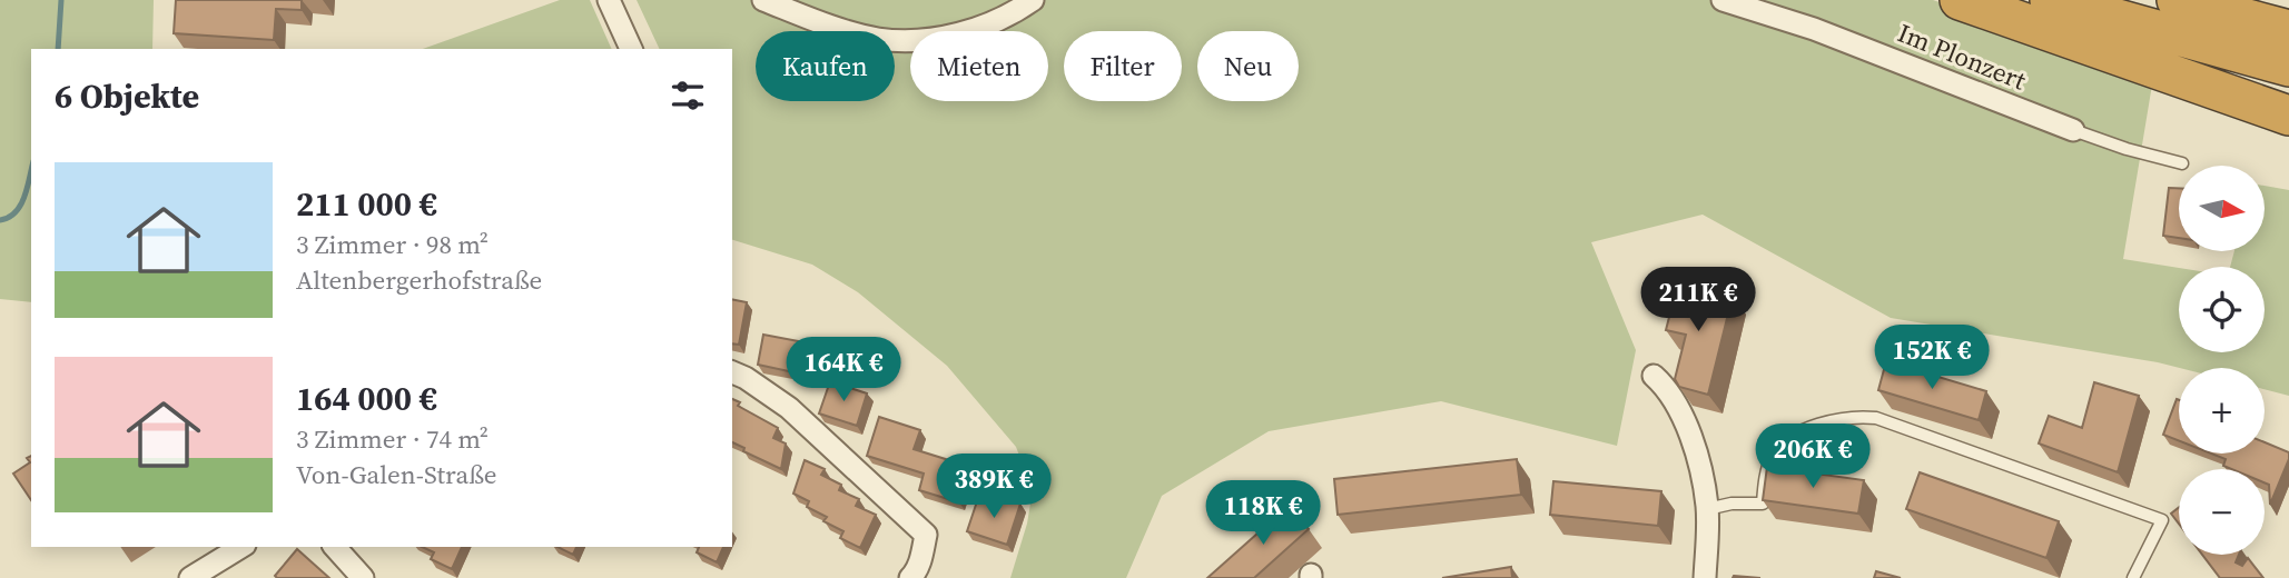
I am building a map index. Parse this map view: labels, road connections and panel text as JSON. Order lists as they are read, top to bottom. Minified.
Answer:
{"streets":{"street":["Im Plonzert"]},"north":"right","page":{"chip":["Kaufen","Mieten","Filter","Neu"],"heading":"6 Objekte","list":[{"name":"211 000 €","note":"3 Zimmer · 98 m² · Altenbergerhofstraße"},{"name":"164 000 €","note":"3 Zimmer · 74 m² · Von-Galen-Straße"}],"map_buttons":["+","−"],"price":["211K €","152K €","164K €","206K €","389K €","118K €"]}}
